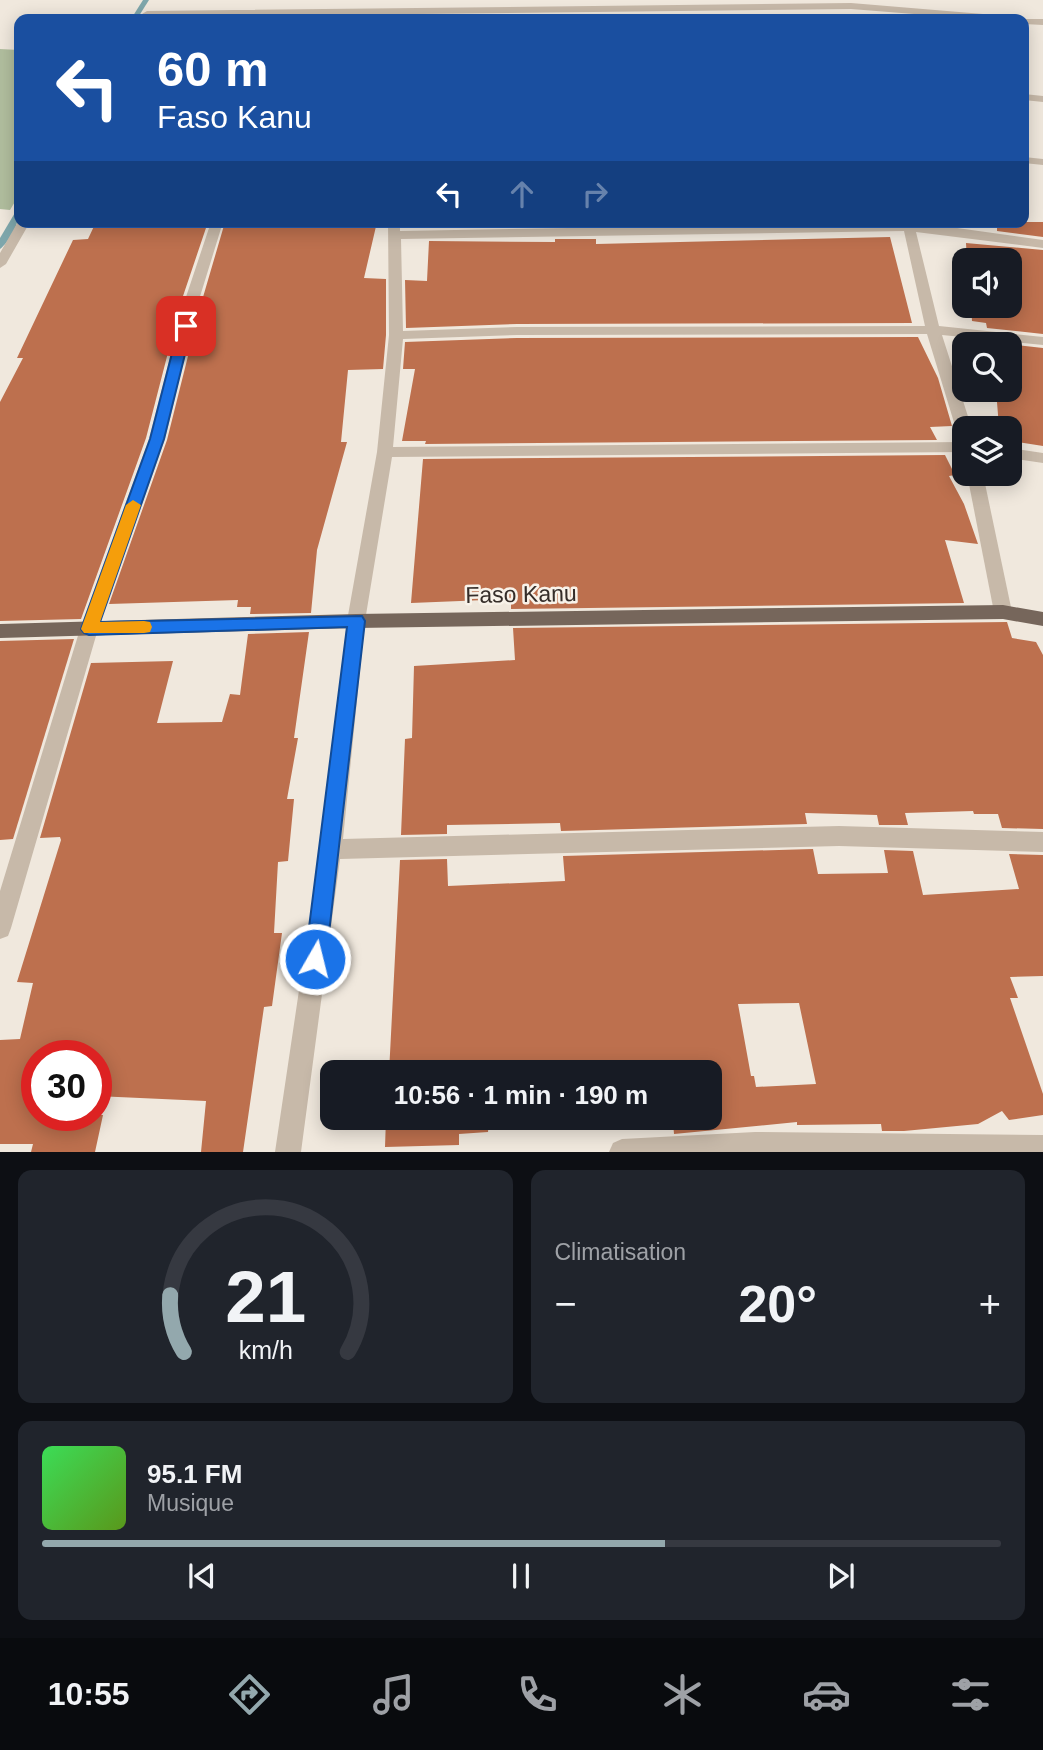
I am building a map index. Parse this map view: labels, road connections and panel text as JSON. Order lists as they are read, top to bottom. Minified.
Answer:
{"streets":{"main road":["Faso Kanu"]},"page":{"turn":["60 m","Faso Kanu"],"limit":"30","trip":"10:56 · 1 min · 190 m","tile":"Climatisation","heat":["−","20°","+"],"song":["95.1 FM","Musique"],"tabs":"10:55","gauge":["21","km/h"]}}
